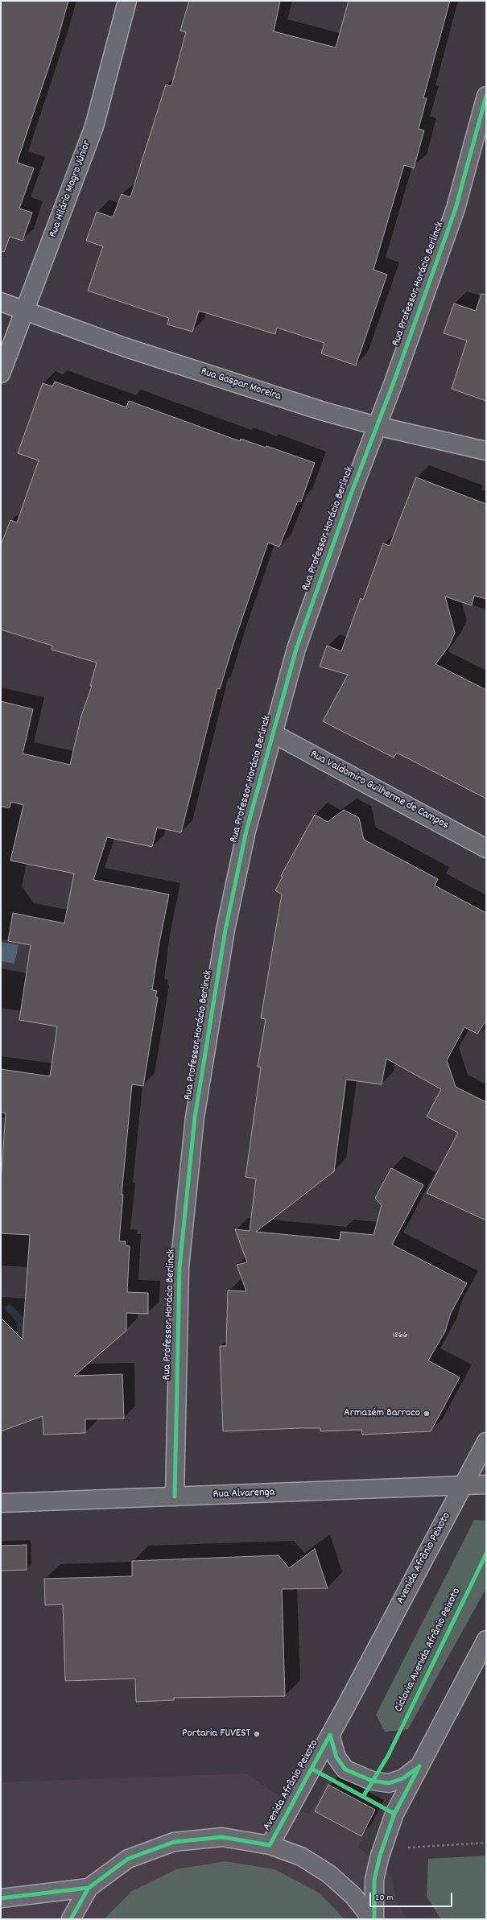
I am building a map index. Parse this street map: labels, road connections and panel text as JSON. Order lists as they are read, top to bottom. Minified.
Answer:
{"streets":{"street":["Rua Hilário Magro Júnior","Rua Professor Horácio Berlinck","Rua Gaspar Moreira","Rua Valdomiro Guilherme de Campos","Rua Alvarenga","Avenida Afrânio Peixoto"],"cycle path":["Ciclovia Avenida Afrânio Peixoto"]},"crossings":[["Rua Hilário Magro Júnior","Rua Gaspar Moreira"],["Rua Professor Horácio Berlinck","Rua Gaspar Moreira"],["Rua Professor Horácio Berlinck","Rua Valdomiro Guilherme de Campos"],["Rua Professor Horácio Berlinck","Rua Alvarenga"],["Rua Alvarenga","Avenida Afrânio Peixoto"]],"places":["Armazém Barroco","Portaria FUVEST"],"house_numbers":["1866"],"scale_bar":"20 m"}
